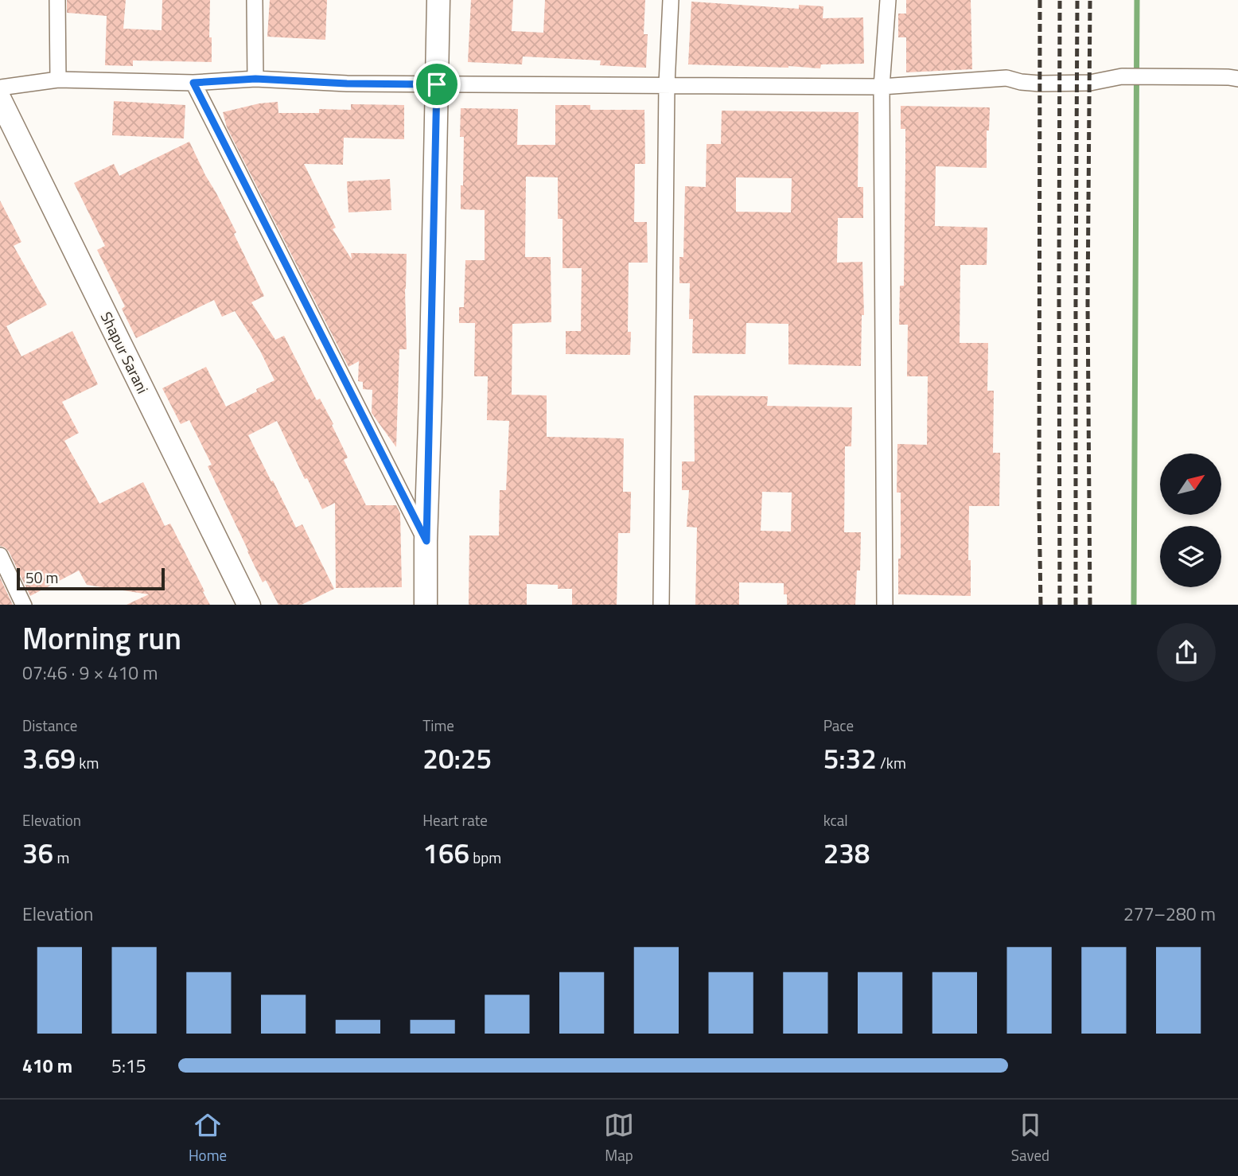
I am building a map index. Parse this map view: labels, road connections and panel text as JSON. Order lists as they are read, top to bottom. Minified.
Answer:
{"streets":{"street":["Shapur Sarani"]},"scale_bar":"50 m","north":"top right","page":{"scale":"50 m","heading":["Morning run","07:46 · 9 × 410 m"],"stats":[["Distance","3.69 km"],["Time","20:25"],["Pace","5:32 /km"],["Elevation","36 m"],["Heart rate","166 bpm"],["kcal","238"]],"chart":["Elevation","277–280 m"],"list":[{"name":"410 m","note":"5:15"}],"tabs":["Home","Map","Saved"]}}
